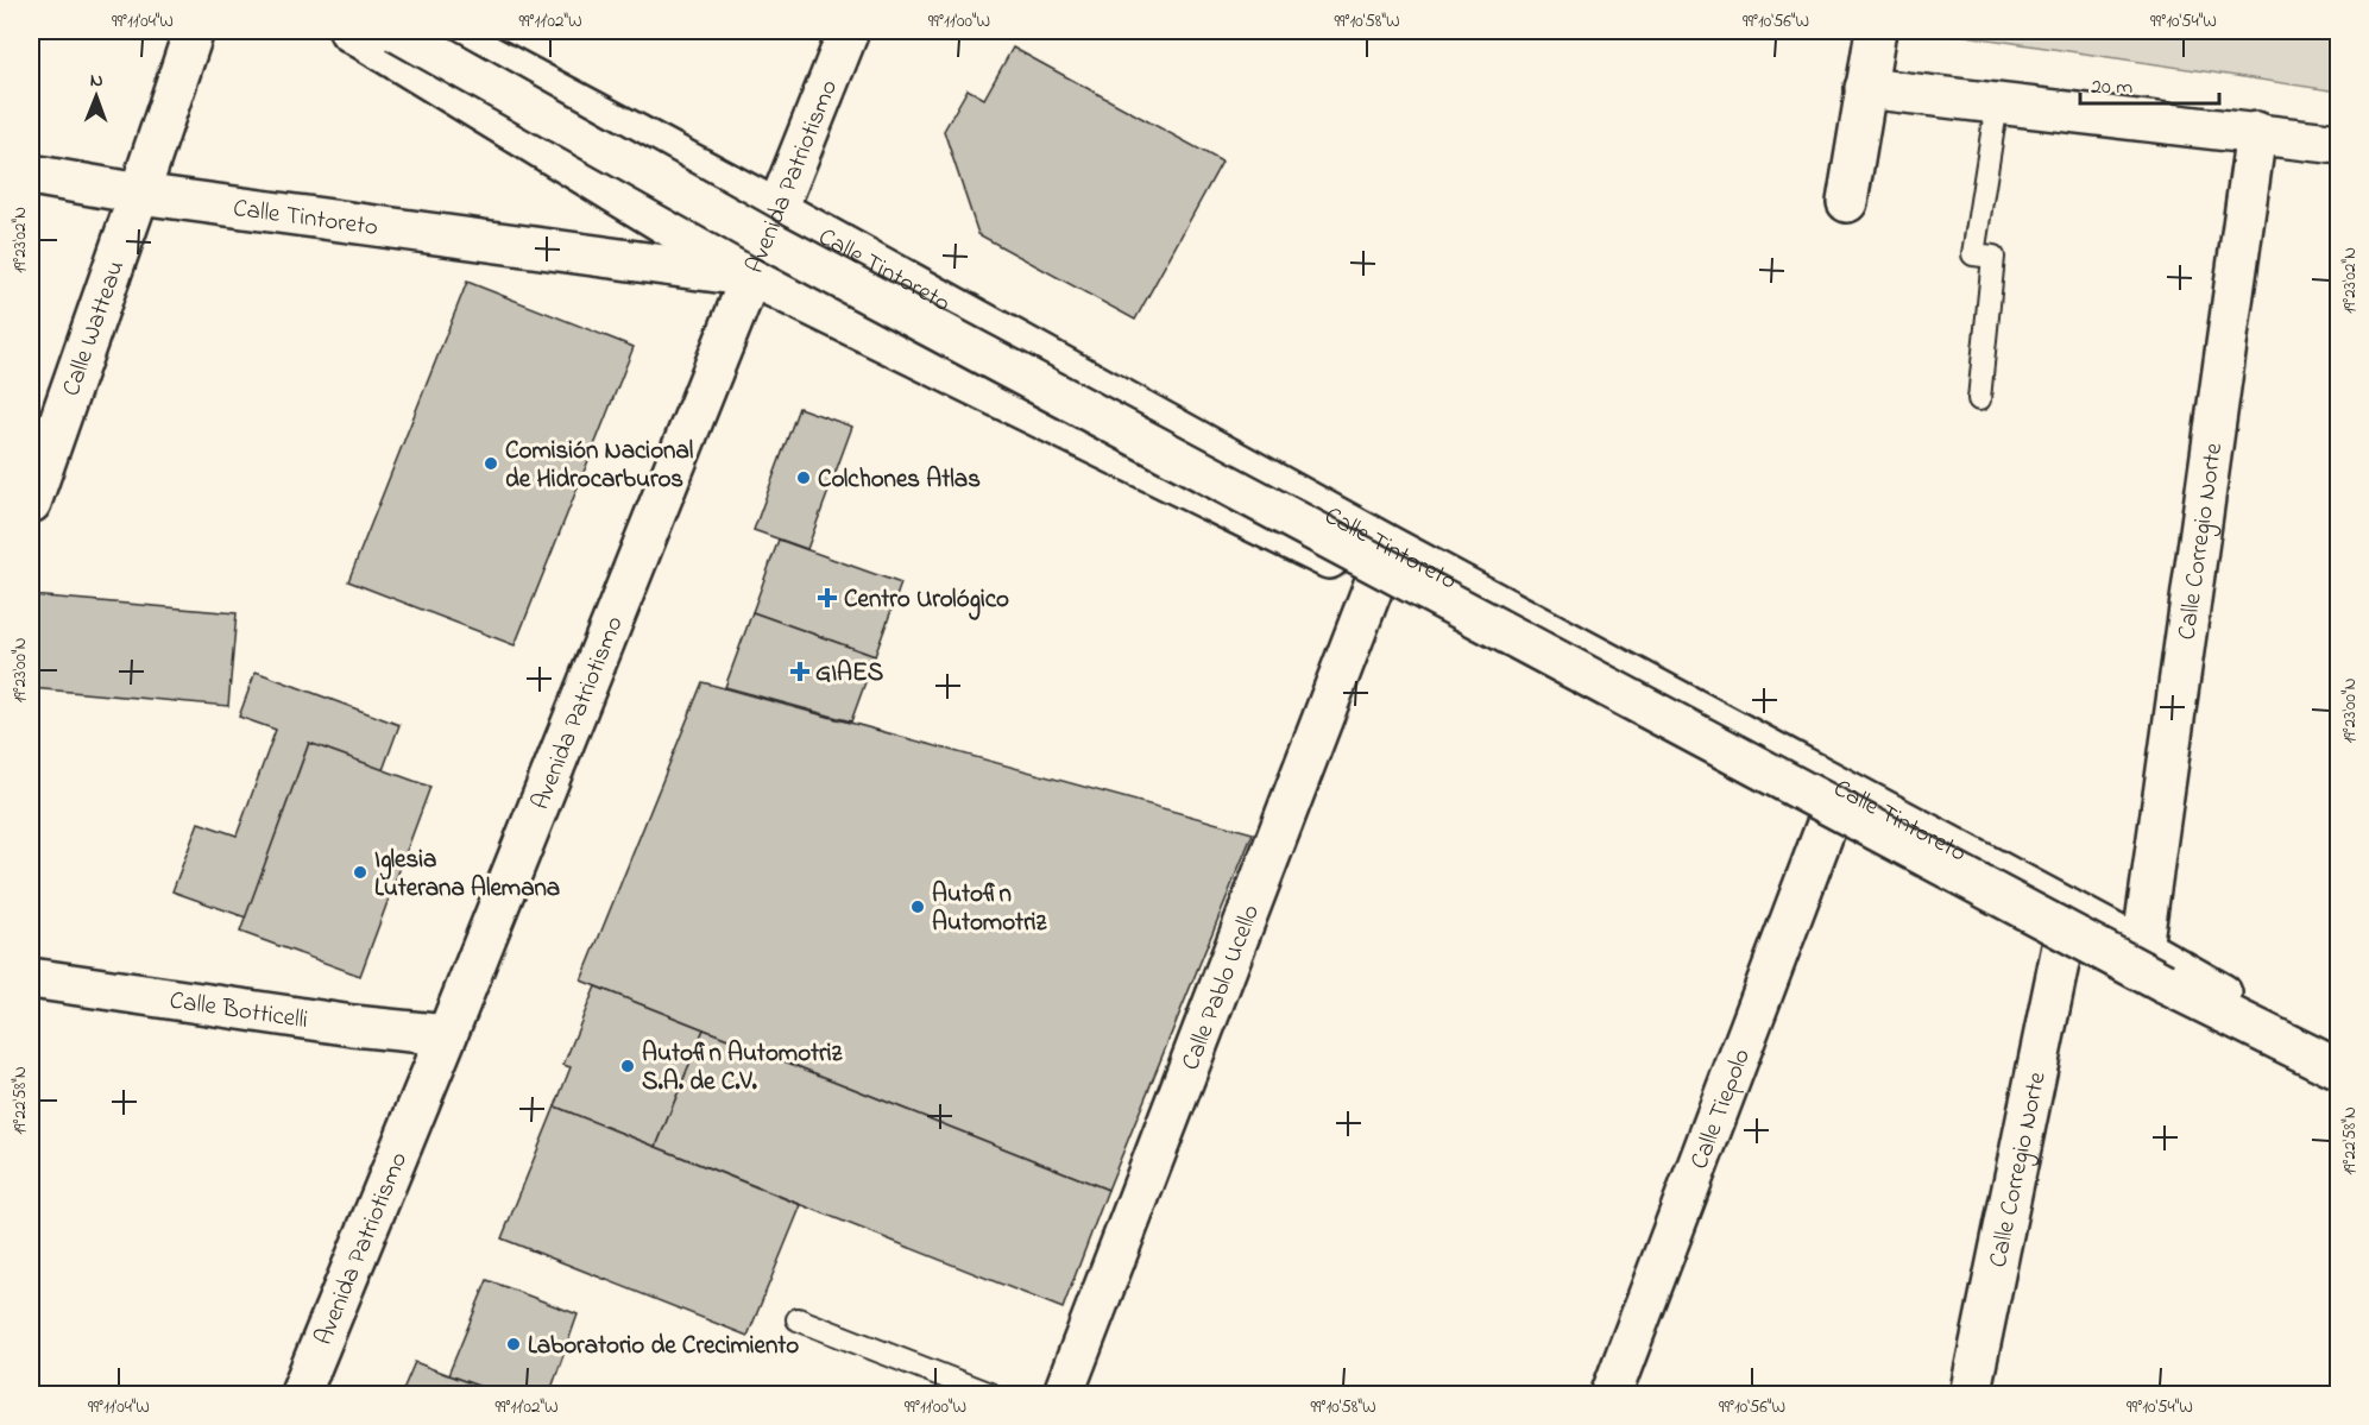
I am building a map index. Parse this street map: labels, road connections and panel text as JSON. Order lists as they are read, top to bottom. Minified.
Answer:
{"streets":{"main road":["Avenida Patriotismo","Calle Tintoreto","Calle Watteau","Calle Corregio Norte","Calle Pablo Ucello","Calle Botticelli","Calle Tiepolo"]},"crossings":[["Avenida Patriotismo","Calle Tintoreto"],["Avenida Patriotismo","Calle Botticelli"],["Calle Tintoreto","Calle Watteau"],["Calle Tintoreto","Calle Corregio Norte"],["Calle Tintoreto","Calle Pablo Ucello"],["Calle Tintoreto","Calle Tiepolo"]],"places":{"other":["Comisión Nacional de Hidrocarburos","Colchones Atlas","Iglesia Luterana Alemana","Autofin Automotriz","Autofin Automotriz S.A. de C.V.","Laboratorio de Crecimiento"],"health":["Centro Urológico","GIAES"]},"scale_bar":"20 m","north":"top","coordinates":["99°11'04\"W","99°11'02\"W","99°11'00\"W","99°10'58\"W","99°10'56\"W","99°10'54\"W","19°23'02\"N","19°23'00\"N","19°22'58\"N"]}
